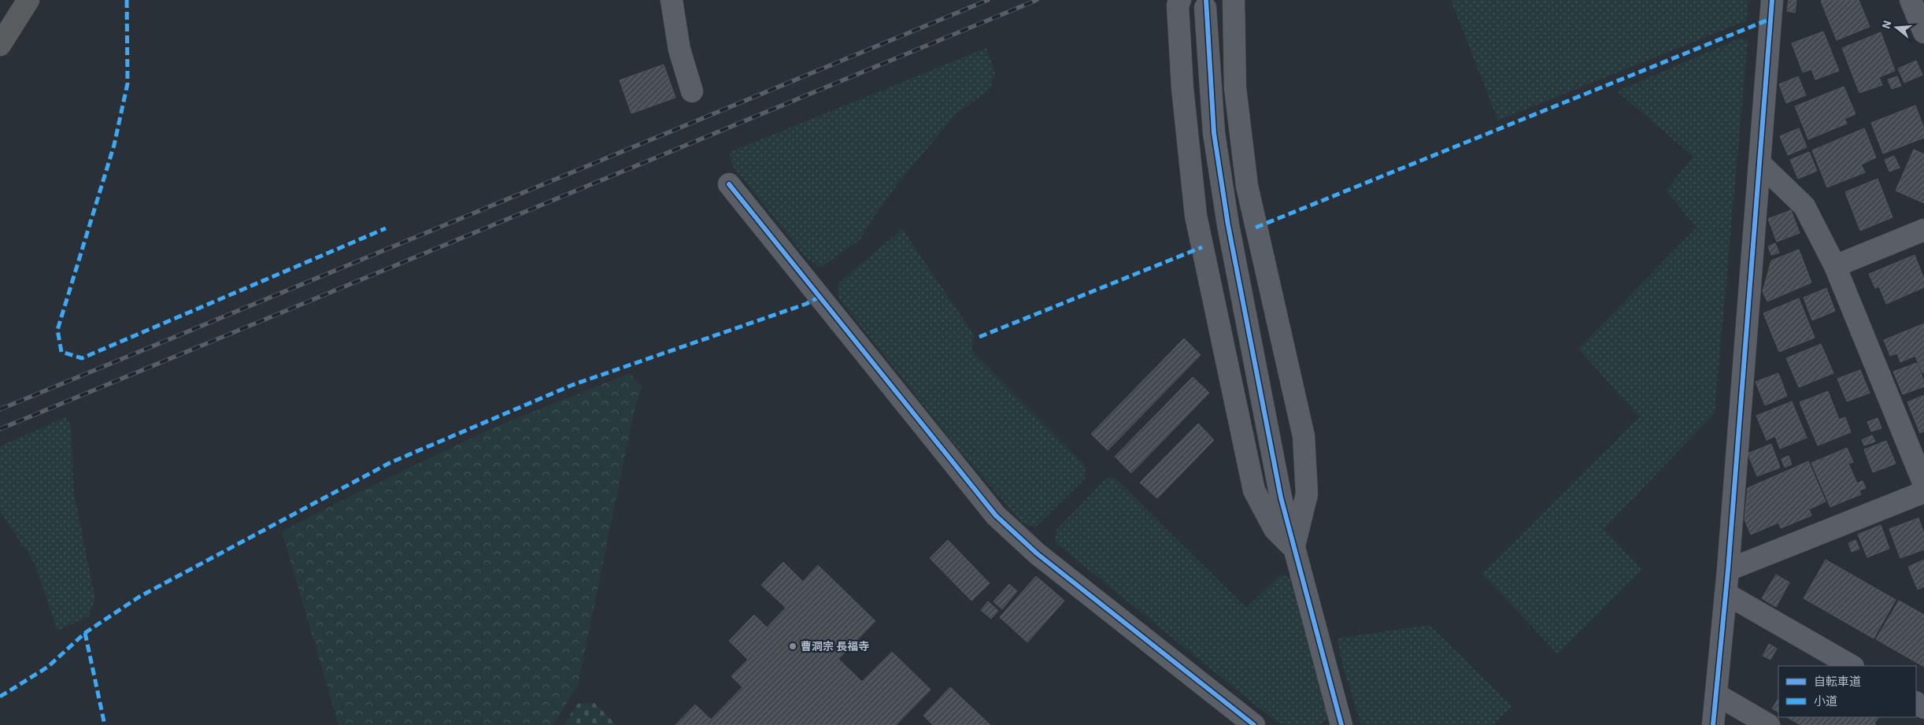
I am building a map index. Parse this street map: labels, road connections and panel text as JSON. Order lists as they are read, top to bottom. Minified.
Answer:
{"places":["曹洞宗 長福寺"],"legend":["自転車道","小道"],"north":"left"}
